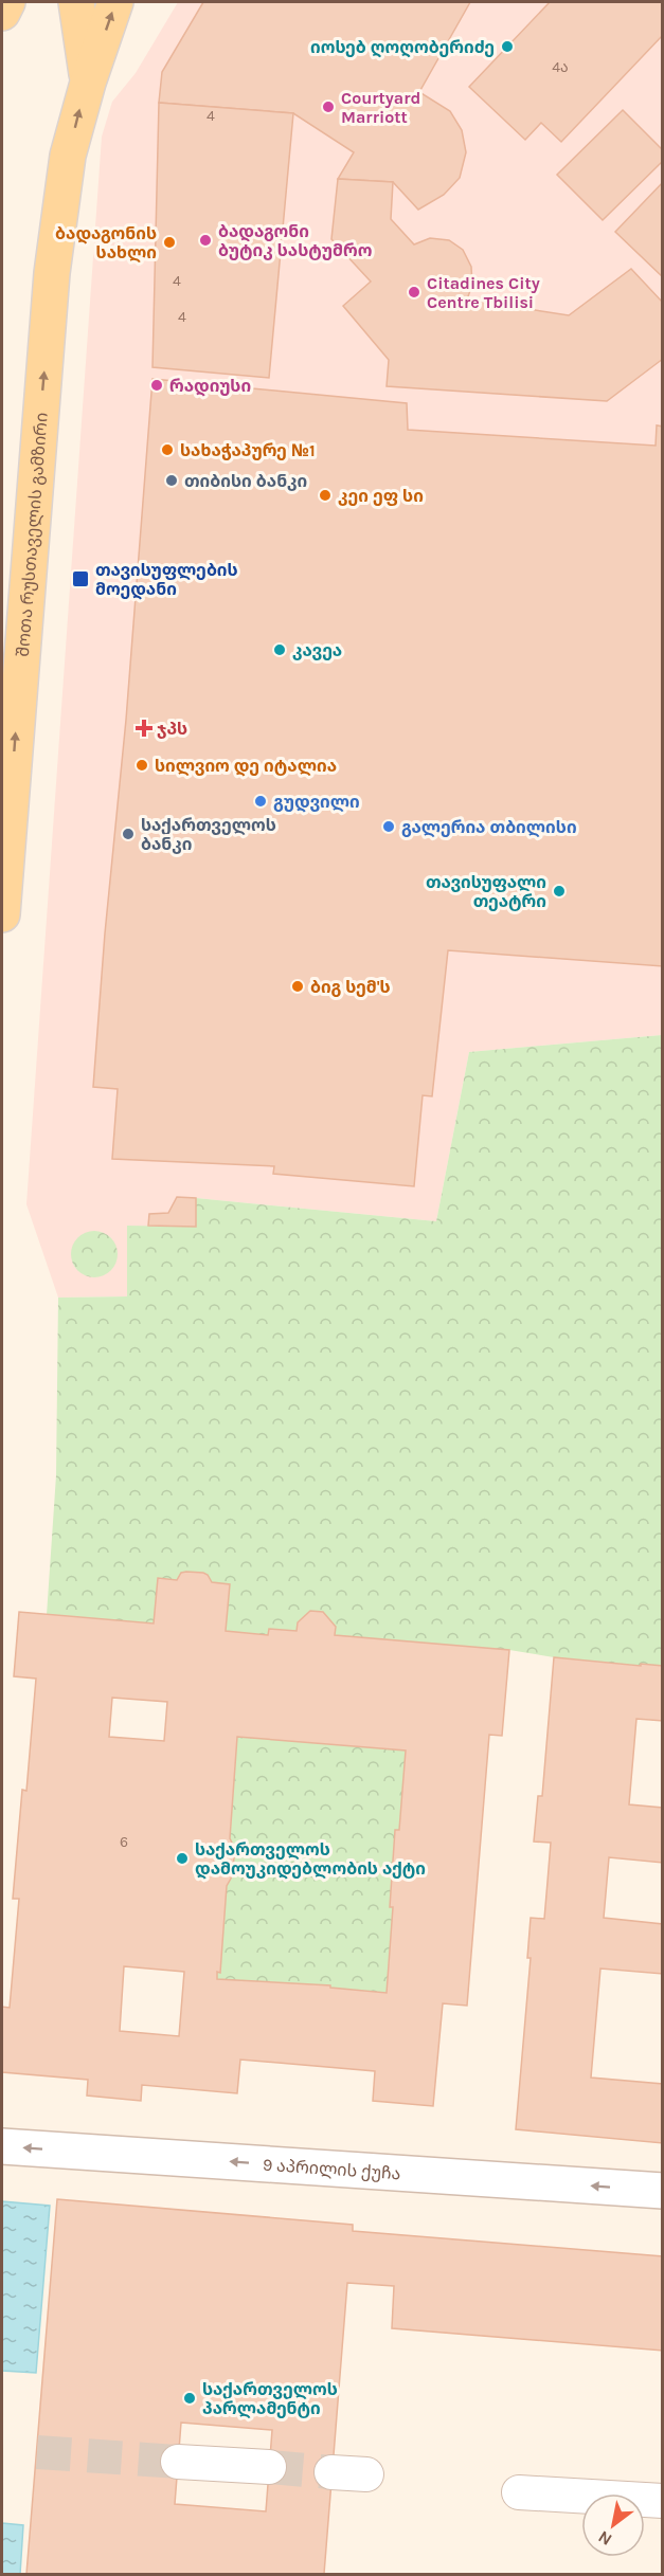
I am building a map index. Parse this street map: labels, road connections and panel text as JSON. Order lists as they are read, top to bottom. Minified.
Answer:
{"streets":{"main road":["შოთა რუსთაველის გამზირი"],"street":["9 აპრილის ქუჩა"]},"one_way":["შოთა რუსთაველის გამზირი"],"places":{"other":["იოსებ ღოღობერიძე","Courtyard Marriott","ბადაგონი ბუტიკ სასტუმრო","ბადაგონის სახლი","Citadines City Centre Tbilisi","რადიუსი","სახაჭაპურე №1","თიბისი ბანკი","კეი ეფ სი","კავეა","სილვიო დე იტალია","გუდვილი","გალერია თბილისი","საქართველოს ბანკი","თავისუფალი თეატრი","ბიგ სემ'ს","საქართველოს დამოუკიდებლობის აქტი","საქართველოს პარლამენტი"],"transit":["თავისუფლების მოედანი"],"health":["ჯპს"]},"house_numbers":["4ა","4","4","4","6"],"north":"bottom left"}
